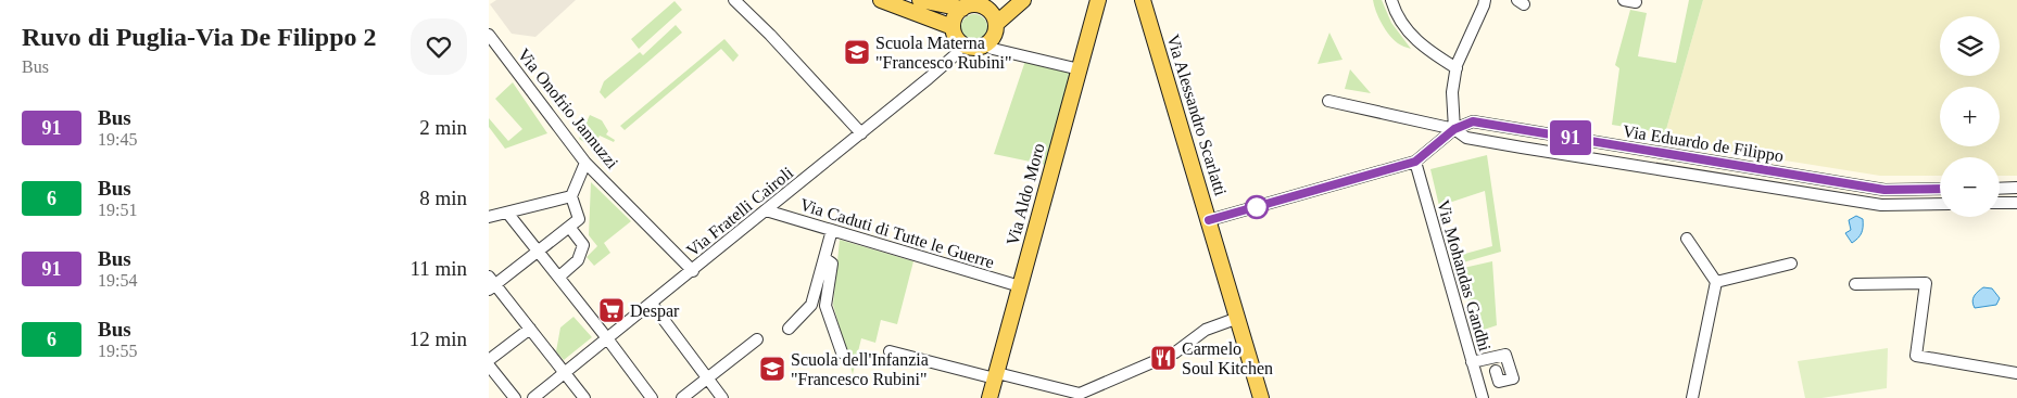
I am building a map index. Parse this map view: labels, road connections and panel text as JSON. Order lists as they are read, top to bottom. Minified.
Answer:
{"streets":{"main road":["Via Alessandro Scarlatti","Via Aldo Moro"],"street":["Via Onofrio Jannuzzi","Via Eduardo de Filippo","Via Fratelli Cairoli","Via Caduti di Tutte le Guerre","Via Mohandas Gandhi"]},"crossings":[["Via Onofrio Jannuzzi","Via Fratelli Cairoli"],["Via Alessandro Scarlatti","Via Eduardo de Filippo"],["Via Eduardo de Filippo","Via Mohandas Gandhi"],["Via Aldo Moro","Via Caduti di Tutte le Guerre"],["Via Fratelli Cairoli","Via Caduti di Tutte le Guerre"]],"places":{"school or university":["Scuola Materna \"Francesco Rubini\"","Scuola dell'Infanzia \"Francesco Rubini\""],"supermarket":["Despar"],"restaurant":["Carmelo Soul Kitchen"]},"lines":["bus line 91"],"page":{"heading":["Ruvo di Puglia-Via De Filippo 2","Bus"],"on_map":"91","map_buttons":["+","−"],"list":[{"mark":"91","name":"Bus","note":"19:45","value":"2 min"},{"mark":"6","name":"Bus","note":"19:51","value":"8 min"},{"mark":"91","name":"Bus","note":"19:54","value":"11 min"},{"mark":"6","name":"Bus","note":"19:55","value":"12 min"}]}}
